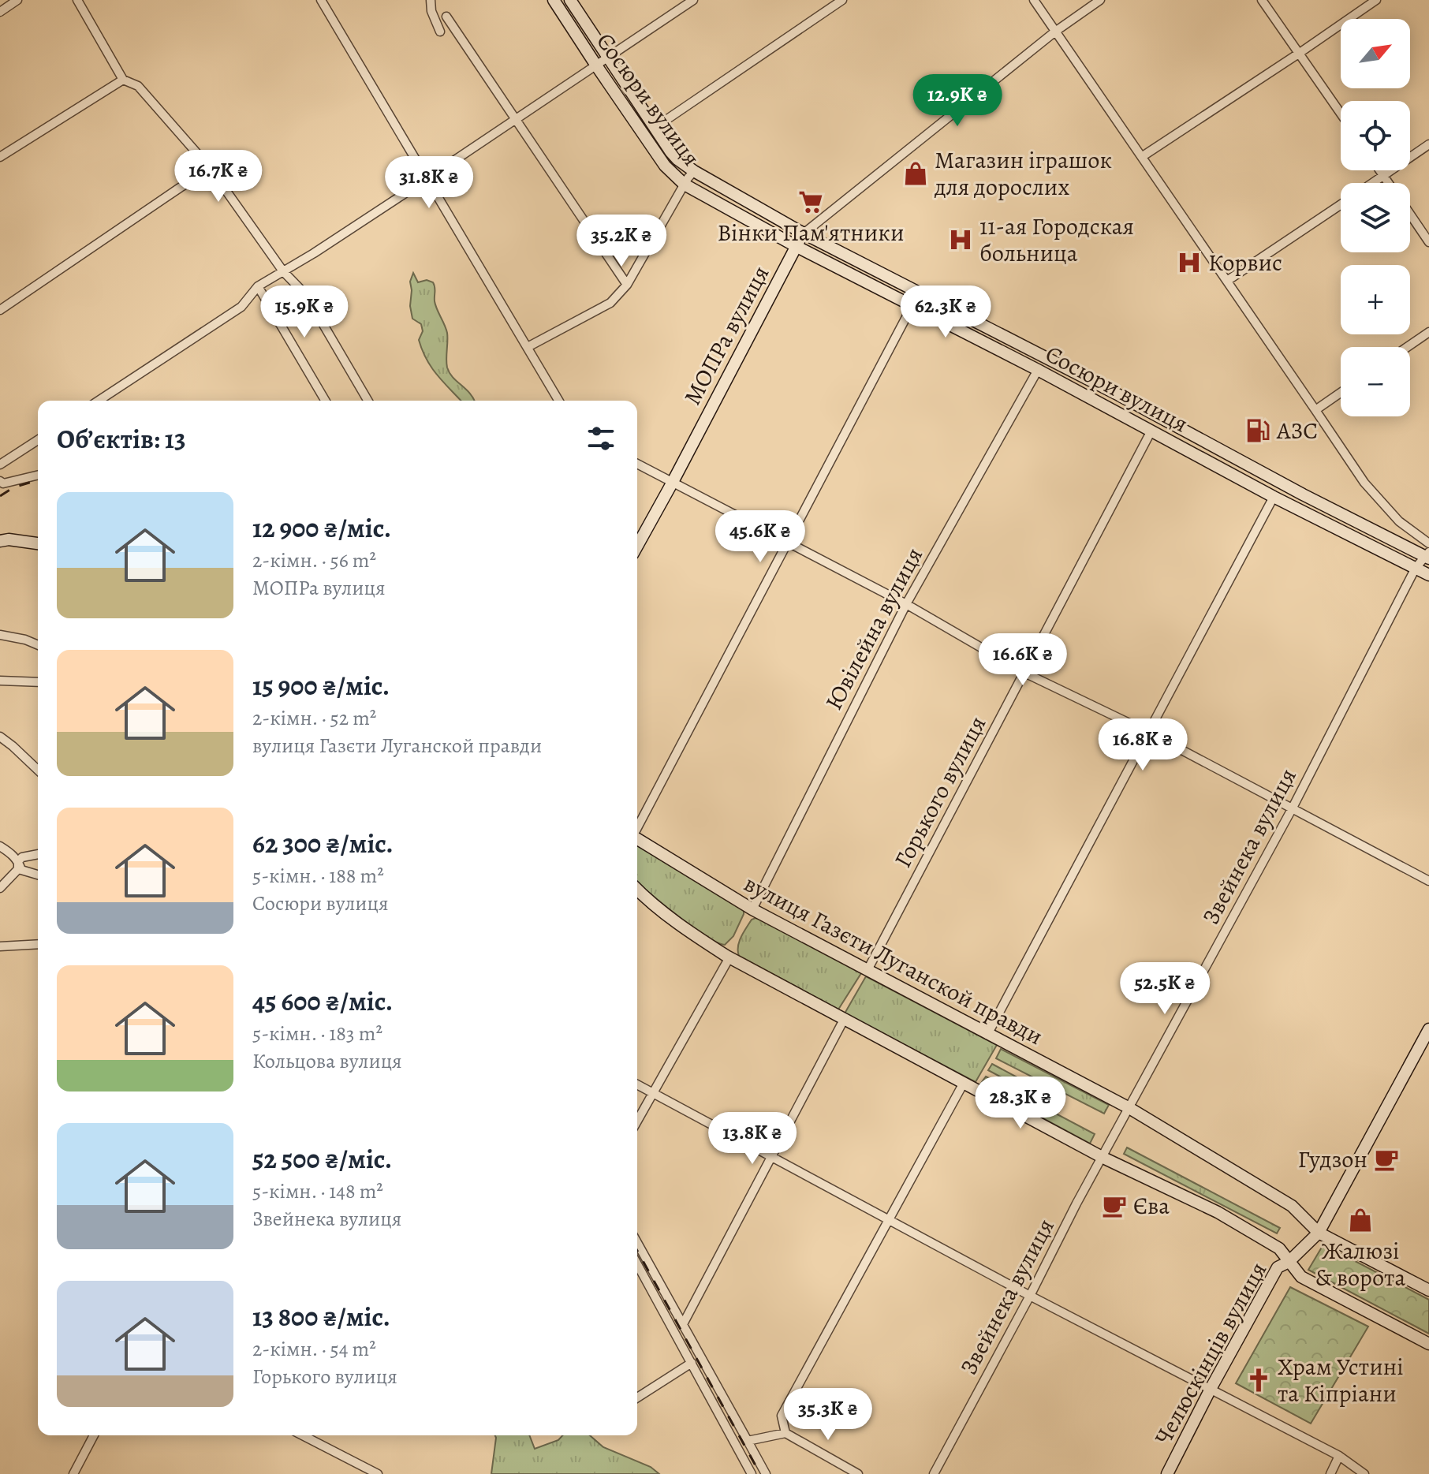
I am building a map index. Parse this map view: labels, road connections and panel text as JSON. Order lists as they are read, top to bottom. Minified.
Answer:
{"streets":{"street":["Сосюри вулиця","МОПРа вулиця","Ювілейна вулиця","Горького вулиця","Звейнека вулиця","вулиця Газєти Луганской правди","Челюскінців вулиця"]},"crossings":[["Сосюри вулиця","МОПРа вулиця"],["Сосюри вулиця","Ювілейна вулиця"],["Сосюри вулиця","Горького вулиця"],["Сосюри вулиця","Звейнека вулиця"],["Ювілейна вулиця","вулиця Газєти Луганской правди"],["Горького вулиця","вулиця Газєти Луганской правди"],["Звейнека вулиця","вулиця Газєти Луганской правди"],["вулиця Газєти Луганской правди","Челюскінців вулиця"]],"places":{"shop":["Магазин іграшок для дорослих","Жалюзі & ворота"],"supermarket":["Вінки Пам'ятники"],"hospital":["11-ая Городская больница","Корвис"],"fuel station":["АЗС"],"cafe":["Гудзон","Єва"],"church":["Храм Устині та Кіпріани"]},"north":"top right","page":{"map_buttons":["+","−"],"price":["12.9K ₴","16.7K ₴","31.8K ₴","35.2K ₴","15.9K ₴","62.3K ₴","45.6K ₴","16.6K ₴","16.8K ₴","52.5K ₴","28.3K ₴","13.8K ₴","35.3K ₴"],"heading":"Об’єктів: 13","list":[{"name":"12 900 ₴/міс.","note":"2-кімн. · 56 m² · МОПРа вулиця"},{"name":"15 900 ₴/міс.","note":"2-кімн. · 52 m² · вулиця Газєти Луганской правди"},{"name":"62 300 ₴/міс.","note":"5-кімн. · 188 m² · Сосюри вулиця"},{"name":"45 600 ₴/міс.","note":"5-кімн. · 183 m² · Кольцова вулиця"},{"name":"52 500 ₴/міс.","note":"5-кімн. · 148 m² · Звейнека вулиця"},{"name":"13 800 ₴/міс.","note":"2-кімн. · 54 m² · Горького вулиця"}]}}
